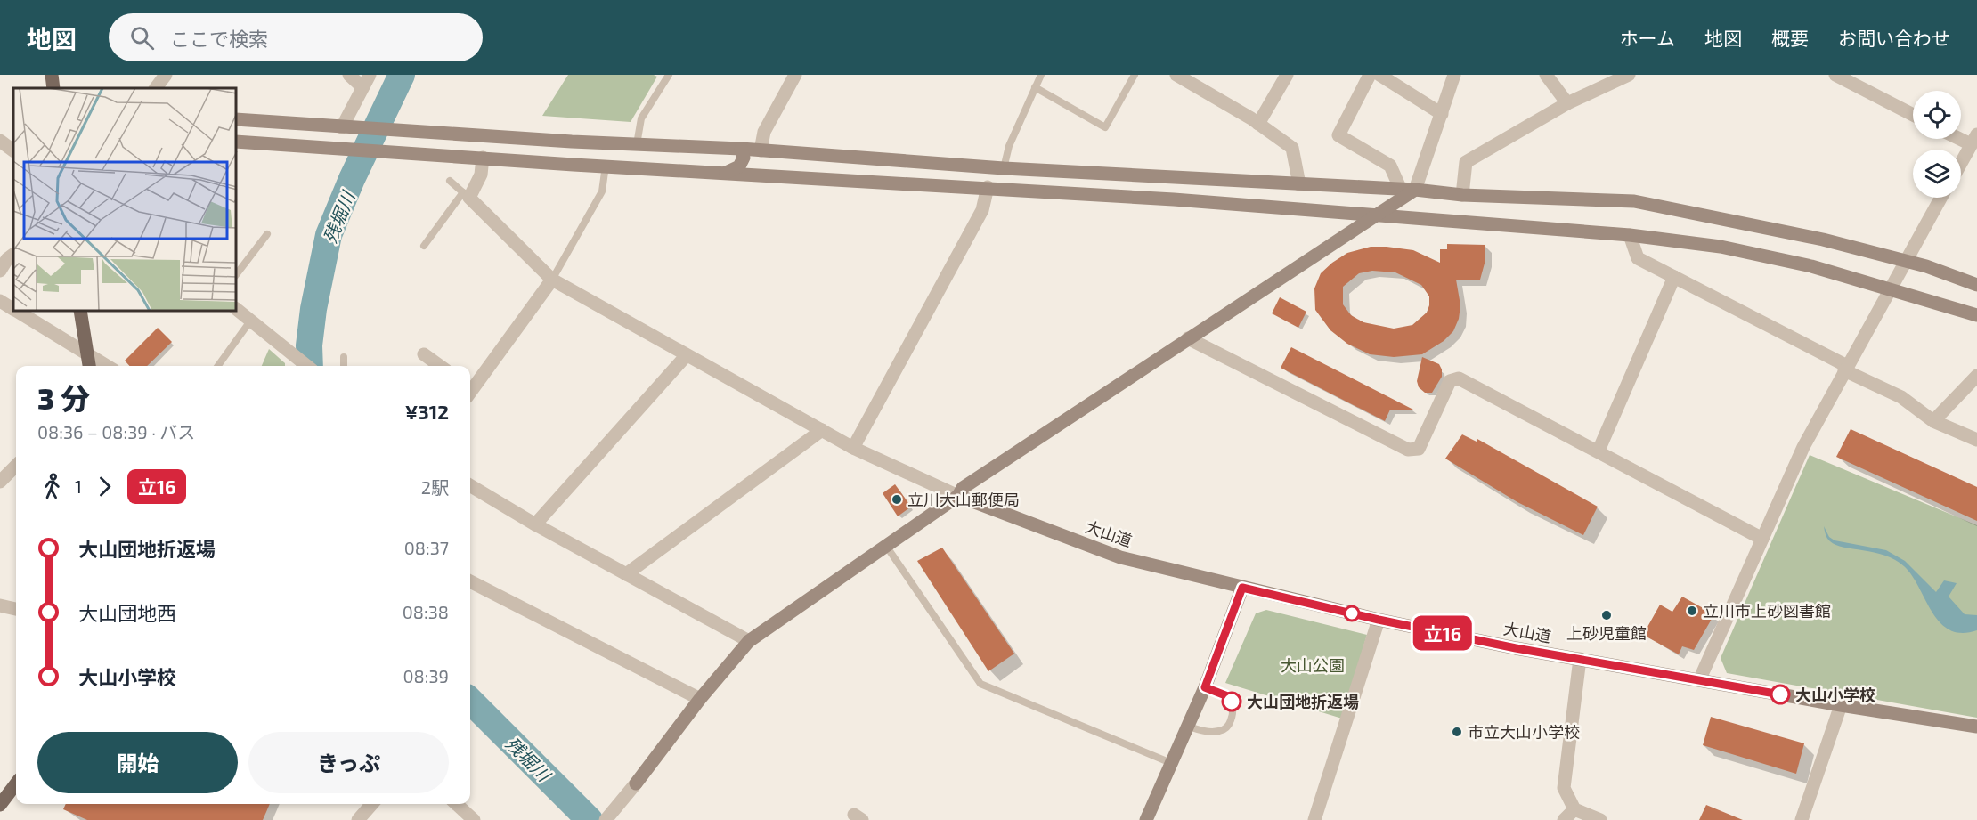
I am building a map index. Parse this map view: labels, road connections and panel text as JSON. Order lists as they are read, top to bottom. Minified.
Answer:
{"streets":{"street":["大山道"]},"water":["残堀川"],"parks":["大山公園"],"places":["立川大山郵便局","立川市上砂図書館","上砂児童館","大山小学校","大山団地折返場","市立大山小学校"],"lines":["bus line 立16"],"page":{"header":"地図","search":"ここで検索","nav":["ホーム","地図","概要","お問い合わせ"],"on_map":"立16","heading":["3 分","08:36 – 08:39 · バス","¥312"],"legs":["1","立16","2駅"],"list":[{"name":"大山団地折返場","value":"08:37"},{"name":"大山団地西","value":"08:38"},{"name":"大山小学校","value":"08:39"}],"buttons":["開始","きっぷ"]}}
